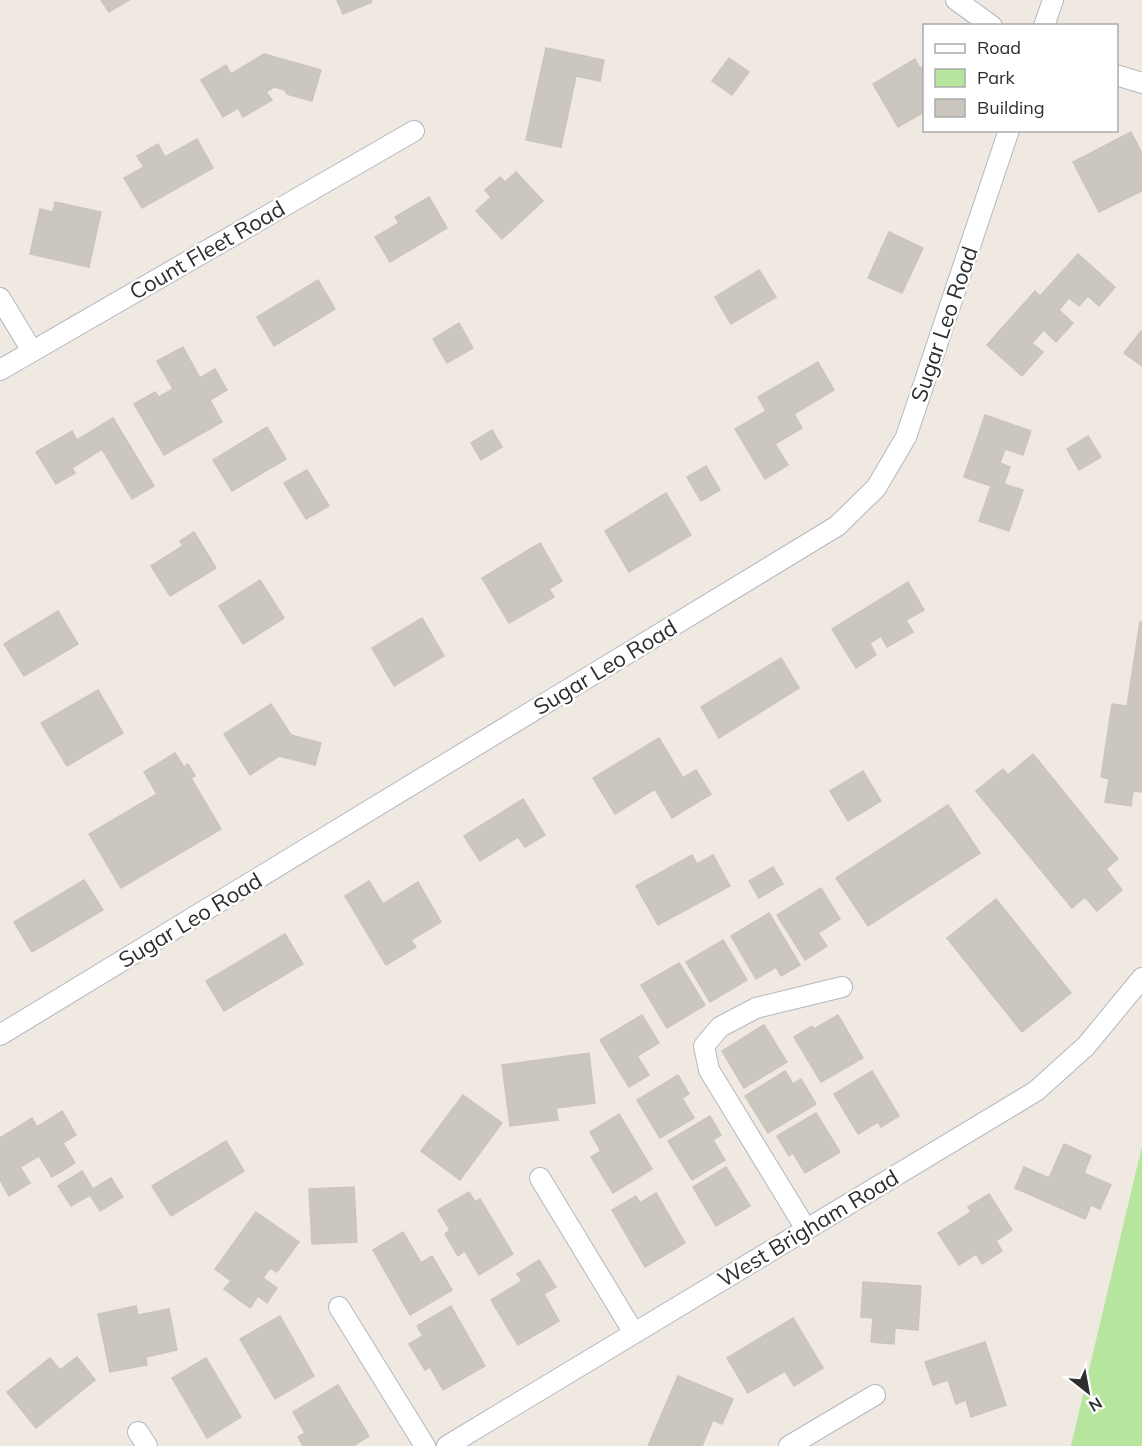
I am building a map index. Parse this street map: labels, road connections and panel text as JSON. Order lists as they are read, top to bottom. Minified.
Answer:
{"streets":{"street":["Count Fleet Road","Sugar Leo Road","West Brigham Road"]},"legend":["Road","Park","Building"],"north":"bottom right"}
